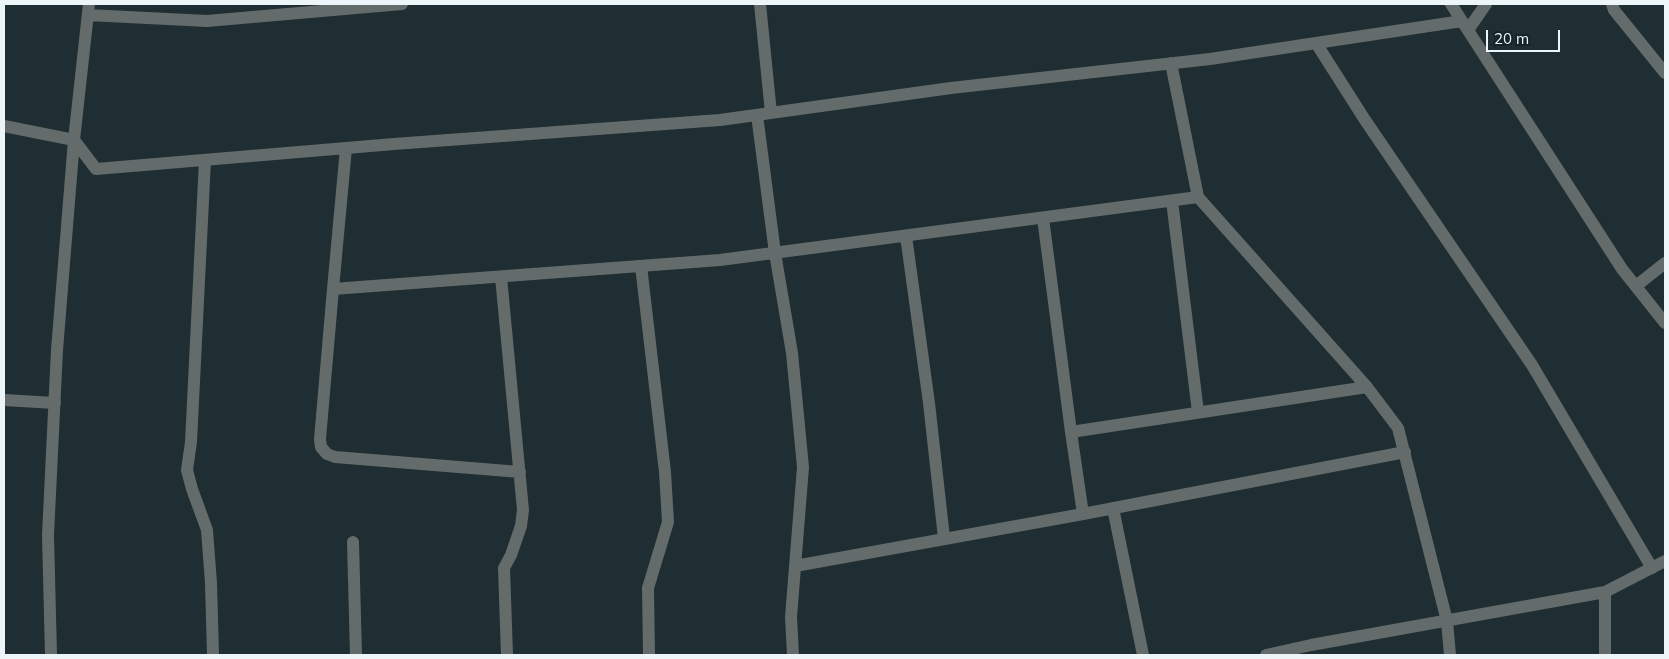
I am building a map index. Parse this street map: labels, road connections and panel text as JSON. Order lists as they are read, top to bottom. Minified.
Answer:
{"scale_bar":"20 m"}
